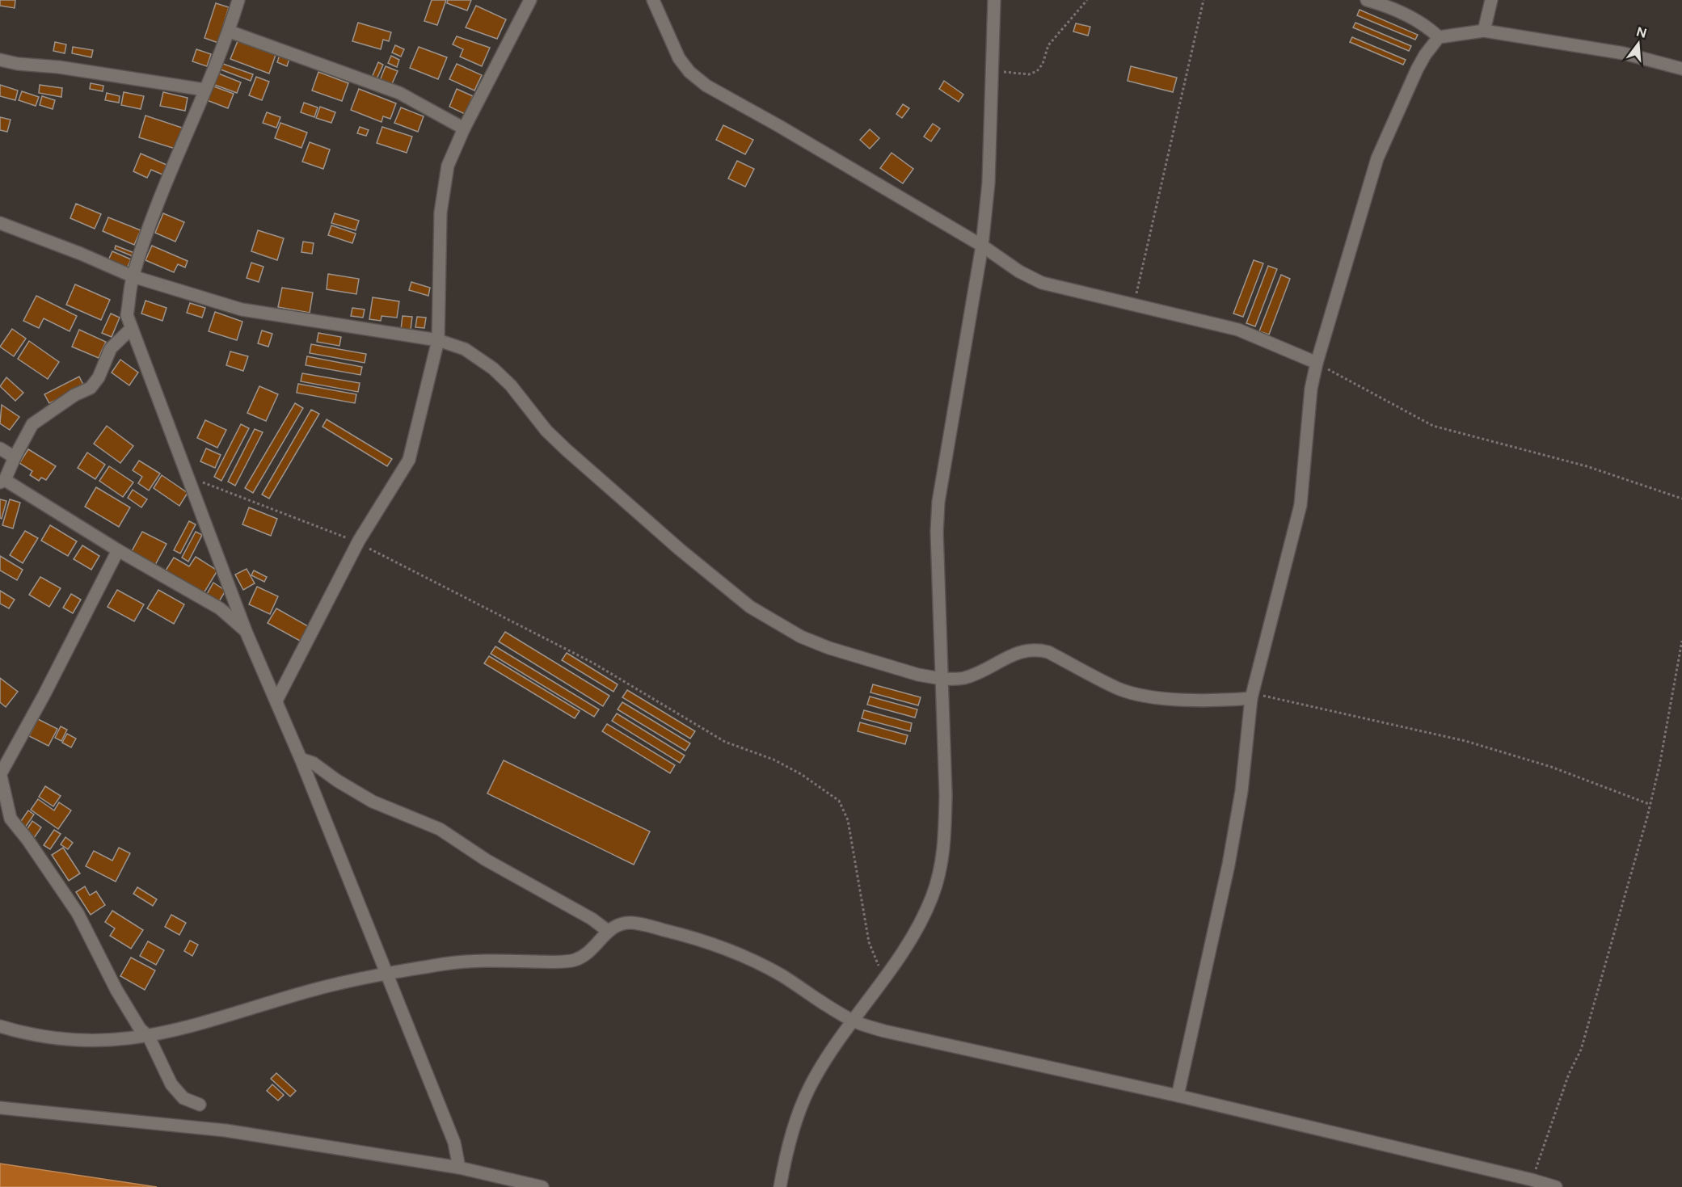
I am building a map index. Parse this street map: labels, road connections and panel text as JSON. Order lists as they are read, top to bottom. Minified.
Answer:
{"north":"top"}
